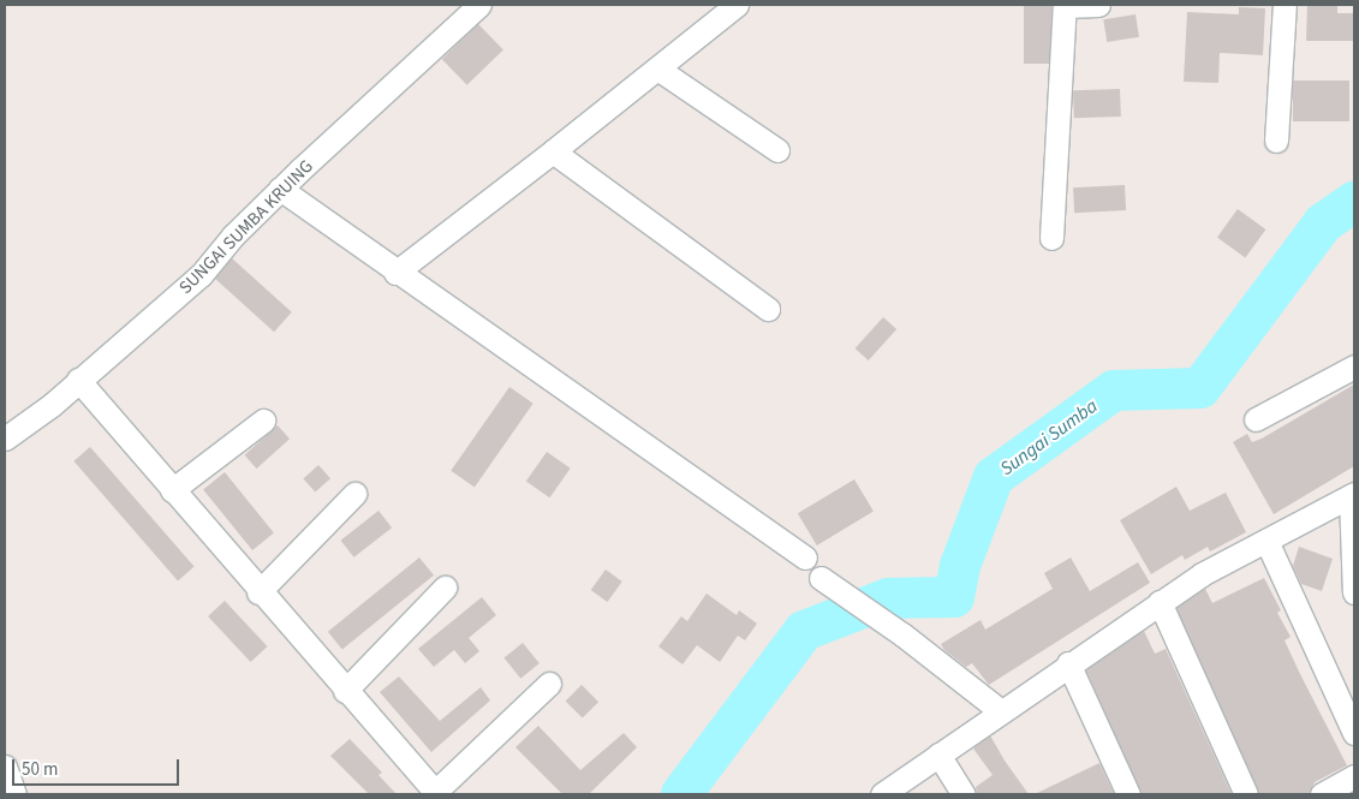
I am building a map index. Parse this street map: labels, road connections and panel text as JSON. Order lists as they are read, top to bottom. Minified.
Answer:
{"streets":{"street":["SUNGAI SUMBA KRUING"]},"water":["Sungai Sumba"],"scale_bar":"50 m"}
